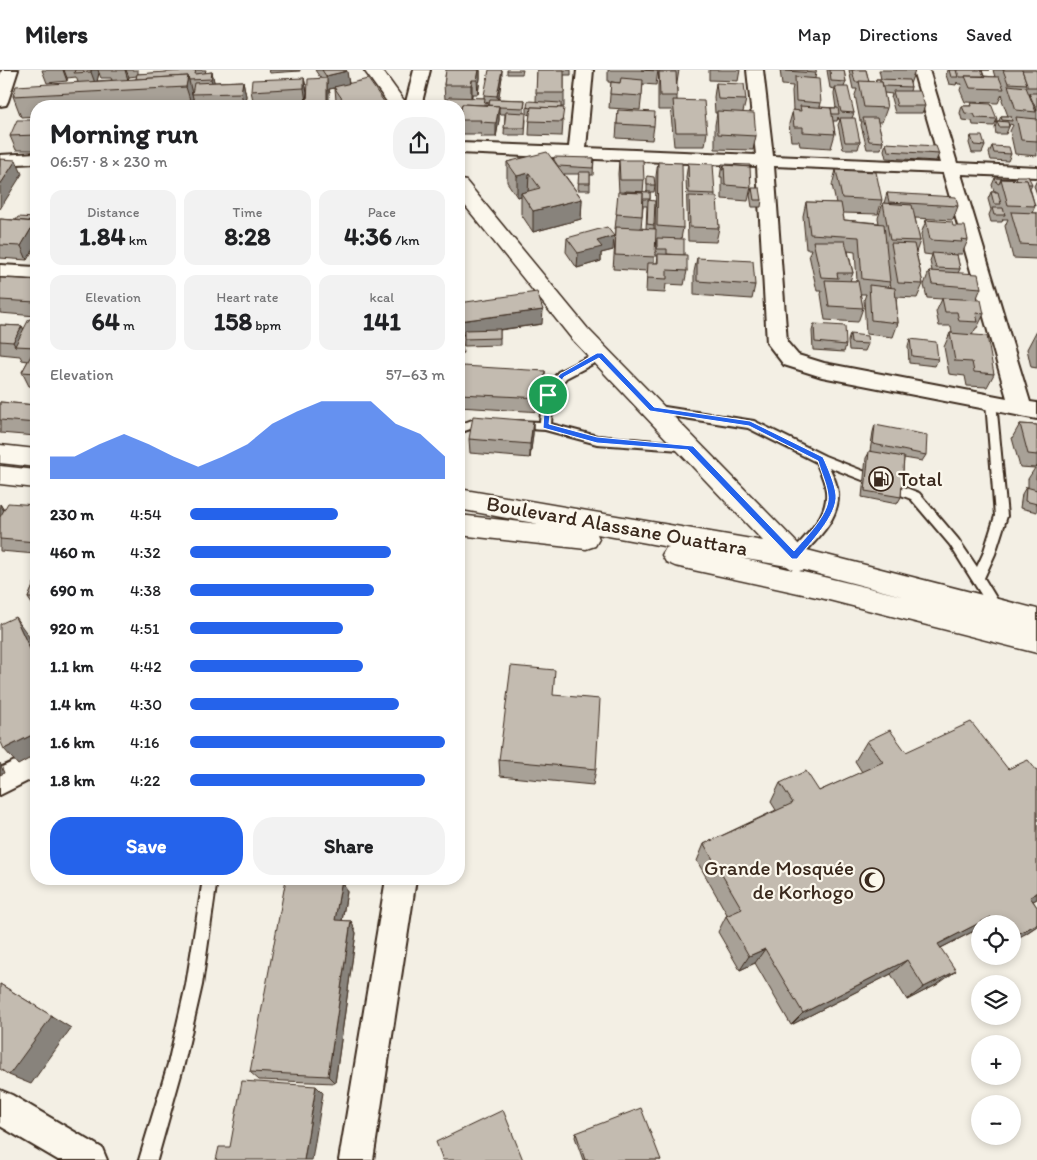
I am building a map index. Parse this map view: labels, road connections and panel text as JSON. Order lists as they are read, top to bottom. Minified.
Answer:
{"streets":{"main road":["Boulevard Alassane Ouattara"]},"places":{"fuel station":["Total"],"mosque":["Grande Mosquée de Korhogo"]},"page":{"header":"Milers","nav":["Map","Directions","Saved"],"heading":["Morning run","06:57 · 8 × 230 m"],"stats":[["Distance","1.84 km"],["Time","8:28"],["Pace","4:36 /km"],["Elevation","64 m"],["Heart rate","158 bpm"],["kcal","141"]],"chart":["Elevation","57–63 m"],"list":[{"name":"230 m","note":"4:54"},{"name":"460 m","note":"4:32"},{"name":"690 m","note":"4:38"},{"name":"920 m","note":"4:51"},{"name":"1.1 km","note":"4:42"},{"name":"1.4 km","note":"4:30"},{"name":"1.6 km","note":"4:16"},{"name":"1.8 km","note":"4:22"}],"buttons":["Save","Share"],"map_buttons":["+","−"]}}
